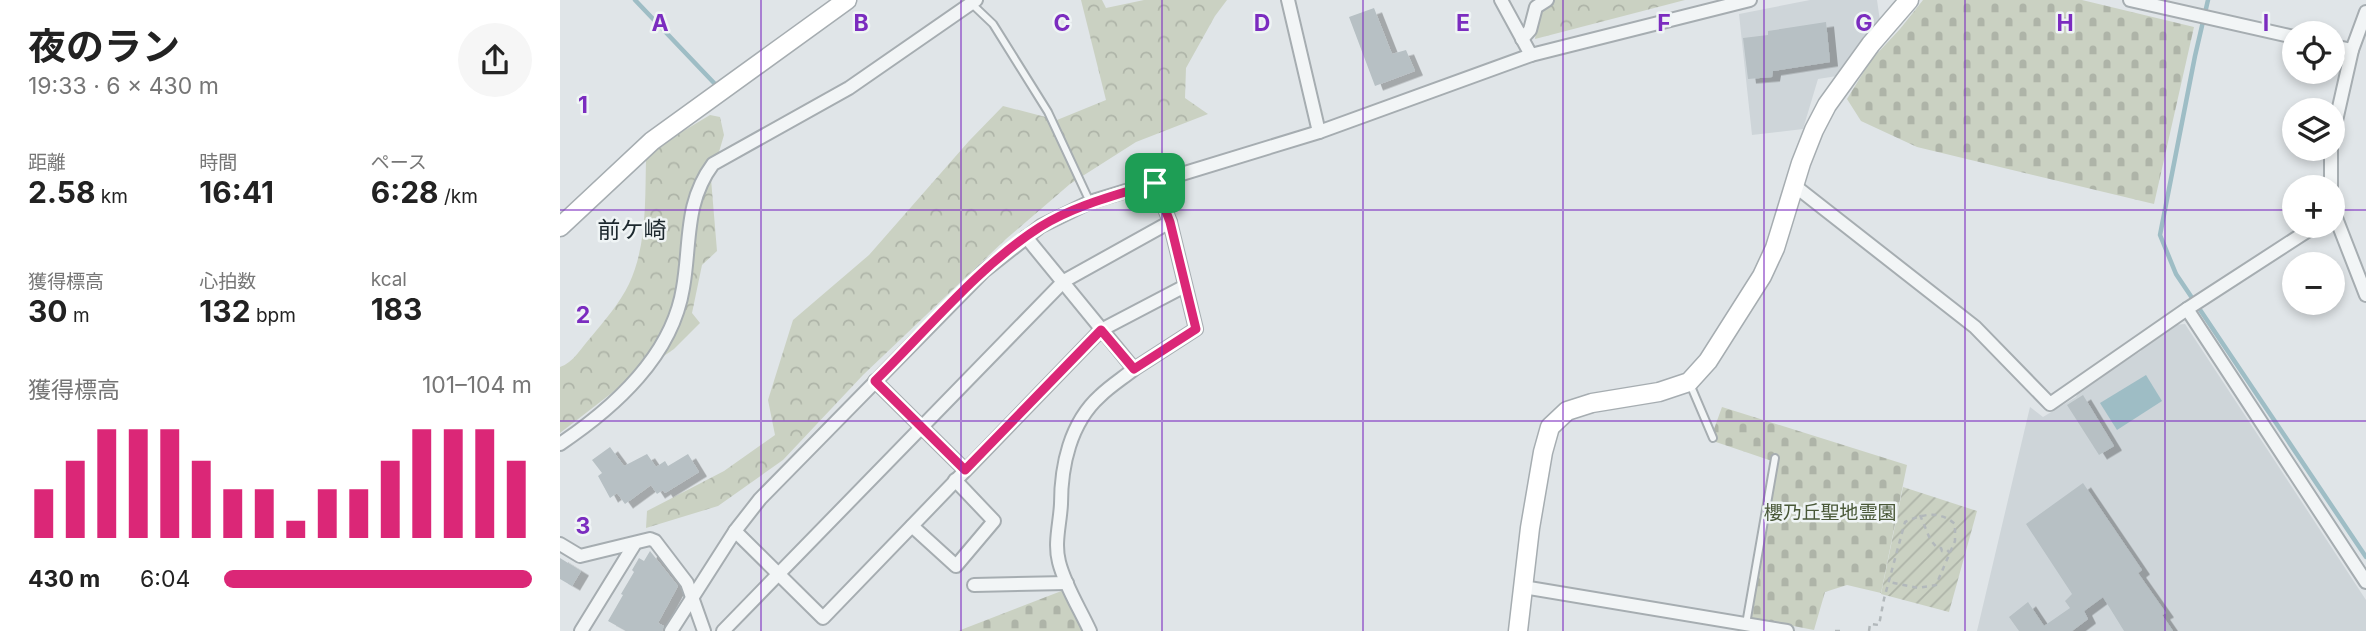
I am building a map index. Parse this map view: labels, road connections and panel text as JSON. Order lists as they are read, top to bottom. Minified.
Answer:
{"districts":["前ケ崎"],"parks":["櫻乃丘聖地霊園"],"page":{"heading":["夜のラン","19:33 · 6 × 430 m"],"map_buttons":["+","−"],"stats":[["距離","2.58 km"],["時間","16:41"],["ペース","6:28 /km"],["獲得標高","30 m"],["心拍数","132 bpm"],["kcal","183"]],"chart":["獲得標高","101–104 m"],"list":[{"name":"430 m","note":"6:04"}]},"grid":{"columns":["A","B","C","D","E","F","G","H","I"],"rows":["1","2","3"]}}
